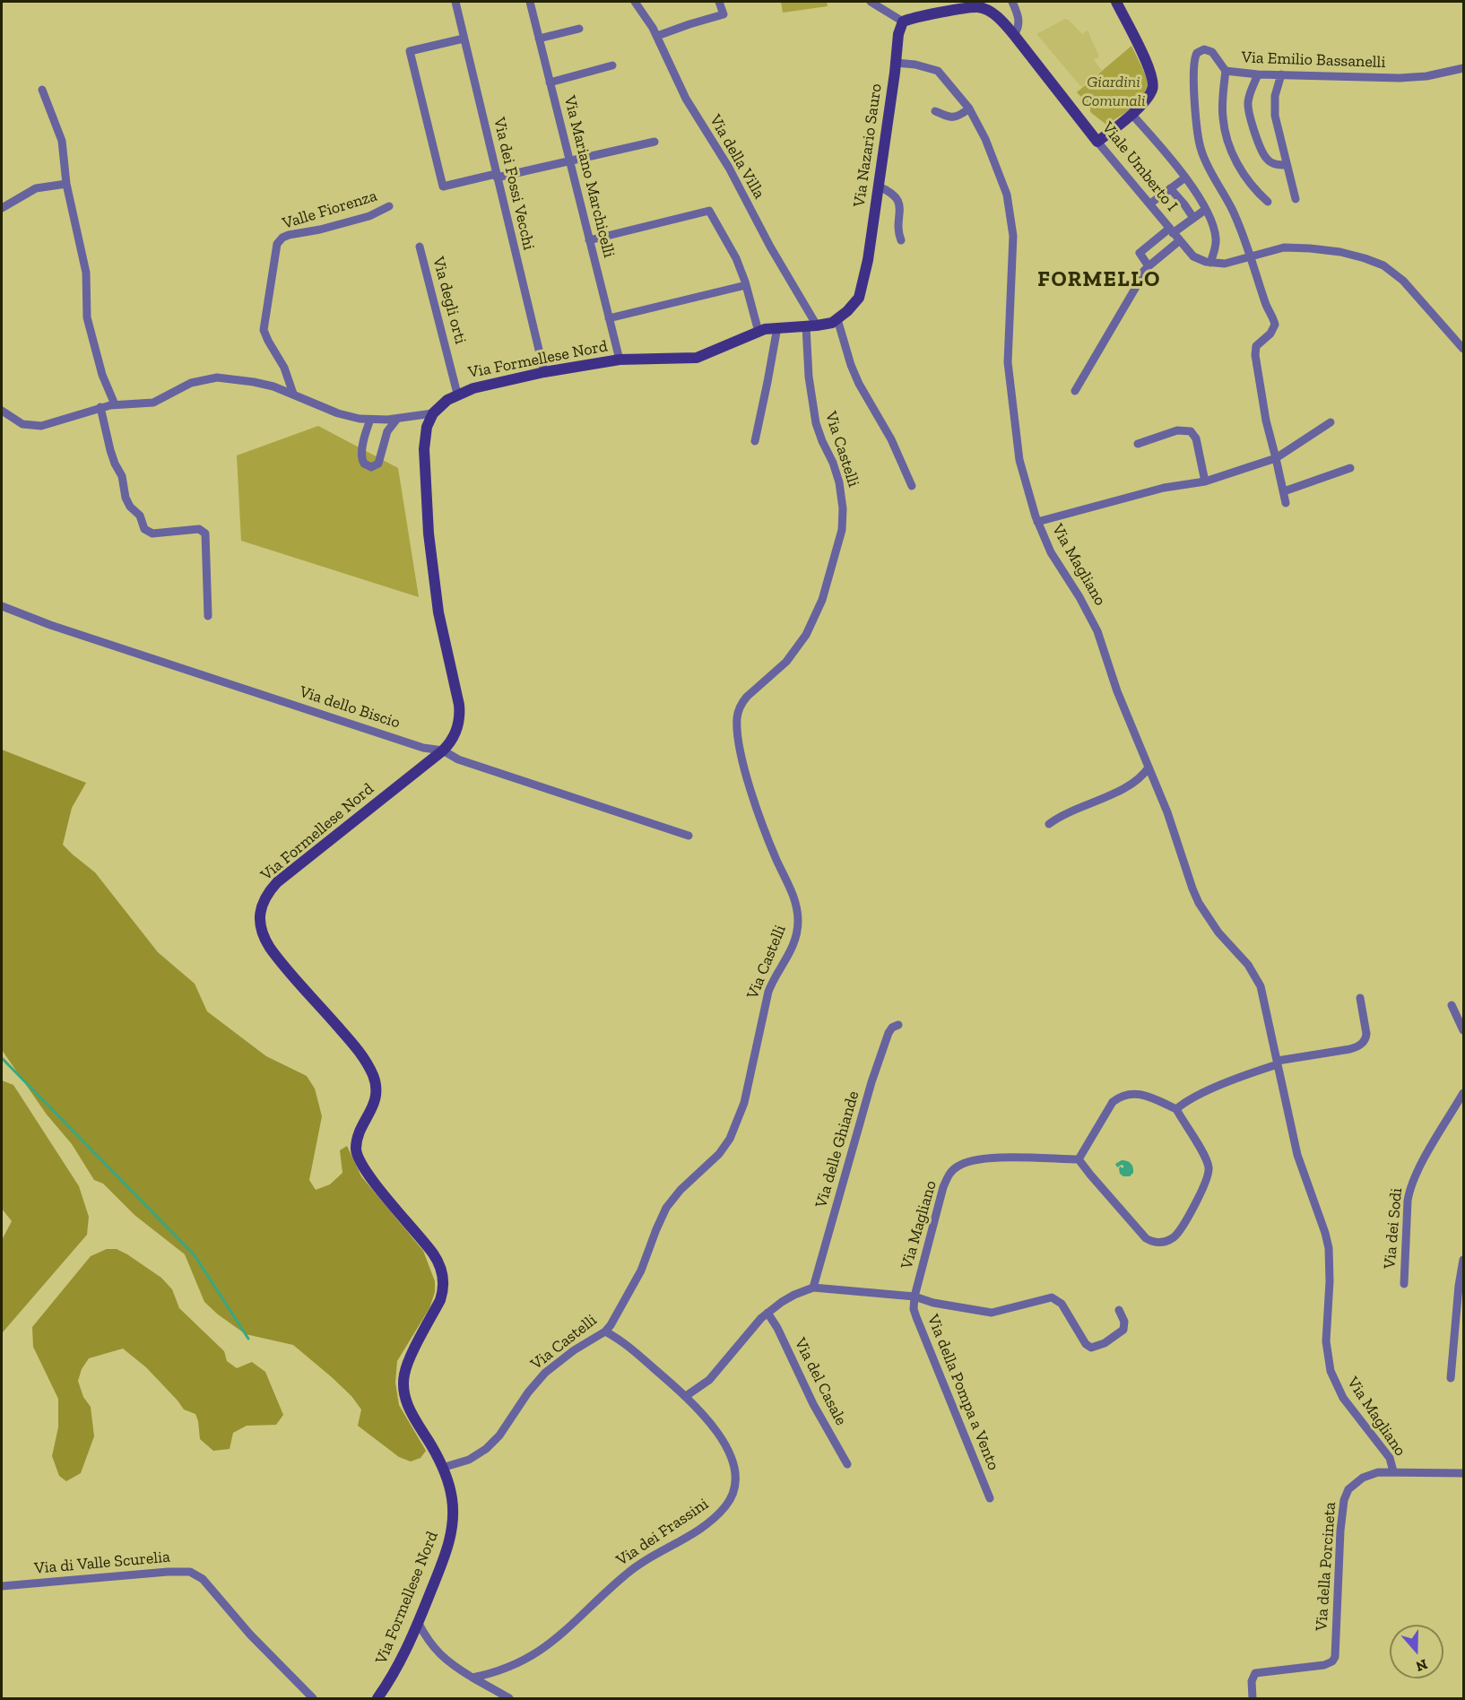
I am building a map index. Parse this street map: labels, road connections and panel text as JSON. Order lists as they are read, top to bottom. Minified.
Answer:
{"streets":{"street":["Via Emilio Bassanelli","Via Nazario Sauro","Via della Villa","Viale Umberto I","Via Mariano Marchicelli","Via dei Fossi Vecchi","Valle Fiorenza","Via degli orti","Via Formellese Nord","Via Castelli","Via Magliano","Via dello Biscio","Via delle Ghiande","Via dei Sodi","Via del Casale","Via della Pompa a Vento","Via dei Frassini","Via di Valle Scurelia","Via della Porcineta"]},"crossings":[["Via Nazario Sauro","Via della Villa"],["Via Nazario Sauro","Via Formellese Nord"],["Via Nazario Sauro","Via Castelli"],["Via Nazario Sauro","Via Magliano"],["Via della Villa","Via Formellese Nord"],["Via della Villa","Via Castelli"],["Via Mariano Marchicelli","Via Formellese Nord"],["Via dei Fossi Vecchi","Via Formellese Nord"],["Via degli orti","Via Formellese Nord"],["Via Formellese Nord","Via Castelli"],["Via Formellese Nord","Via dello Biscio"],["Via Castelli","Via dei Frassini"],["Via Magliano","Via della Pompa a Vento"],["Via Magliano","Via della Porcineta"]],"districts":["FORMELLO"],"parks":["Giardini Comunali"],"north":"bottom"}
